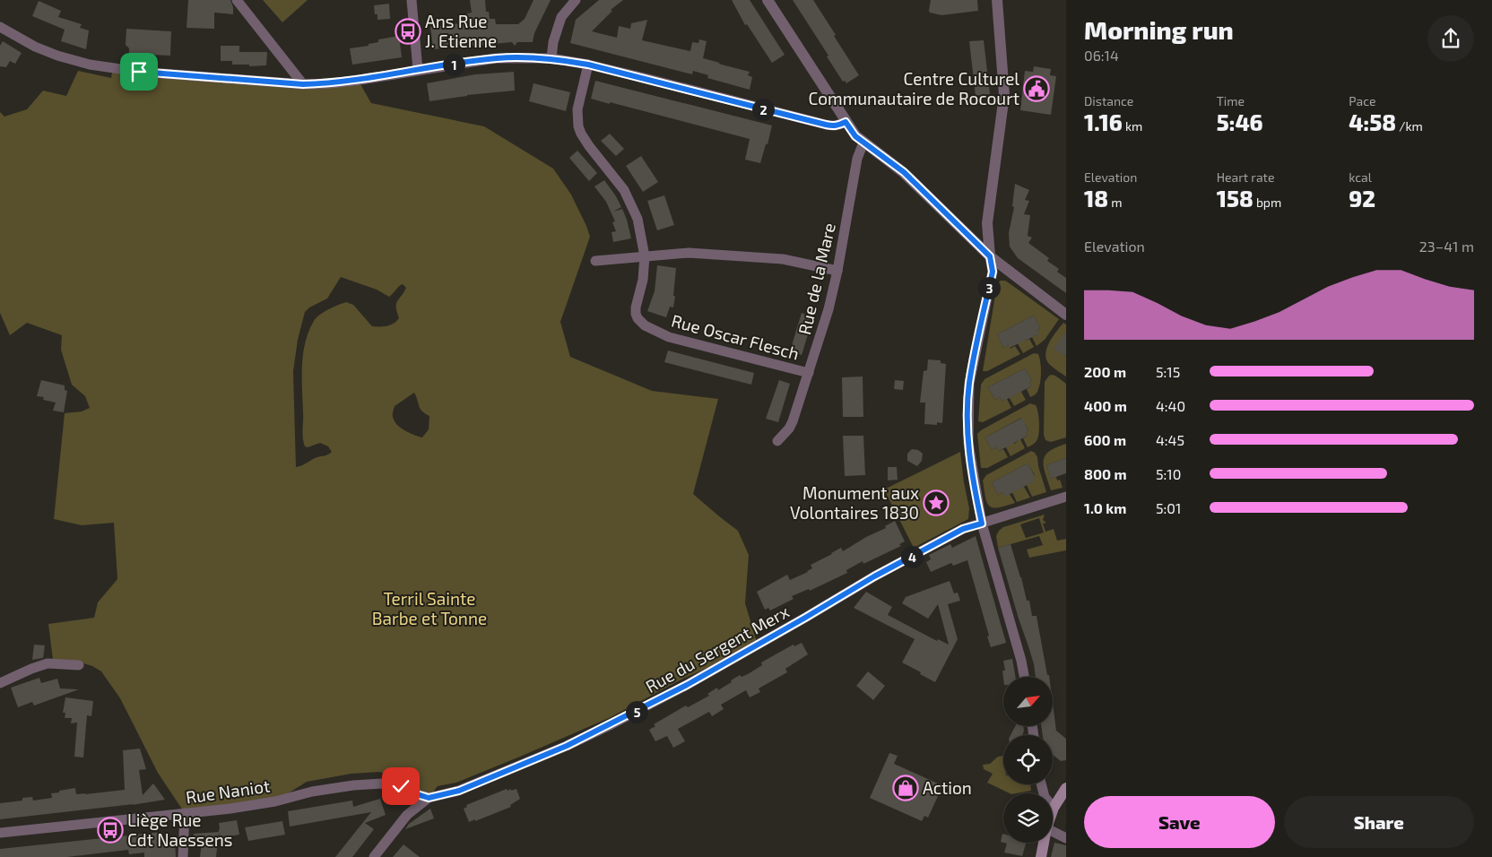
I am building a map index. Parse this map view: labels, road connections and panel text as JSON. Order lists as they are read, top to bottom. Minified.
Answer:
{"streets":{"street":["Rue de la Mare","Rue Oscar Flesch","Rue du Sergent Merx","Rue Naniot"]},"crossings":[["Rue de la Mare","Rue Oscar Flesch"],["Rue du Sergent Merx","Rue Naniot"]],"parks":["Terril Sainte Barbe et Tonne"],"places":{"bus stop":["Ans Rue J. Etienne","Liège Rue Cdt Naessens"],"public building":["Centre Culturel Communautaire de Rocourt"],"place":["Monument aux Volontaires 1830"],"shop":["Action"]},"north":"top right","page":{"heading":["Morning run","06:14"],"pins":["1","2","3","4","5"],"stats":[["Distance","1.16 km"],["Time","5:46"],["Pace","4:58 /km"],["Elevation","18 m"],["Heart rate","158 bpm"],["kcal","92"]],"chart":["Elevation","23–41 m"],"list":[{"name":"200 m","note":"5:15"},{"name":"400 m","note":"4:40"},{"name":"600 m","note":"4:45"},{"name":"800 m","note":"5:10"},{"name":"1.0 km","note":"5:01"}],"buttons":["Save","Share"]}}
